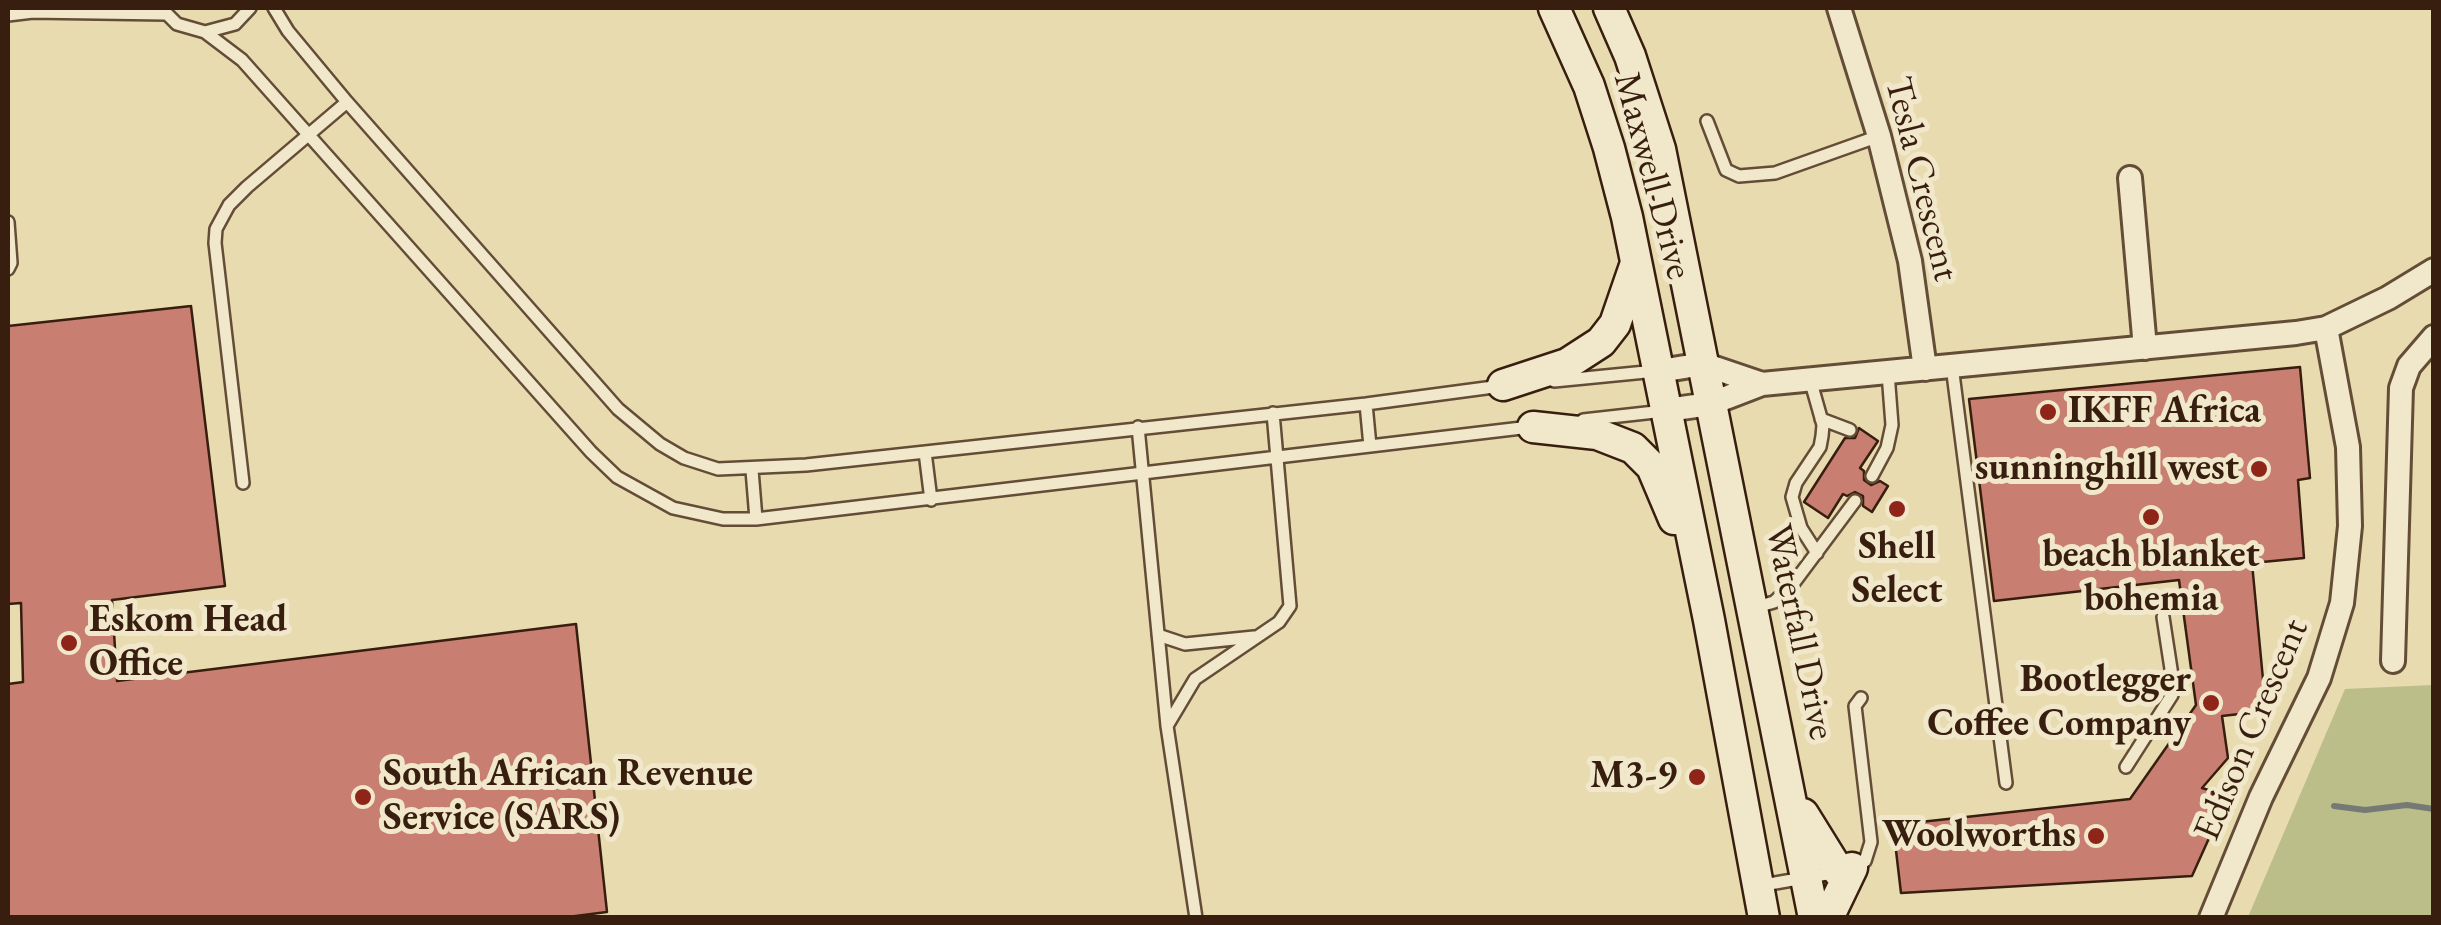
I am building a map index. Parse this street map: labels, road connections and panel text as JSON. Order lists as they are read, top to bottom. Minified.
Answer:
{"streets":{"main road":["Maxwell Drive","Waterfall Drive"],"street":["Tesla Crescent","Edison Crescent"]},"crossings":[["Maxwell Drive","Waterfall Drive"]],"places":["IKFF Africa","sunninghill west","Shell Select","beach blanket bohemia","Eskom Head Office","Bootlegger Coffee Company","M3-9","South African Revenue Service (SARS)","Woolworths"]}
